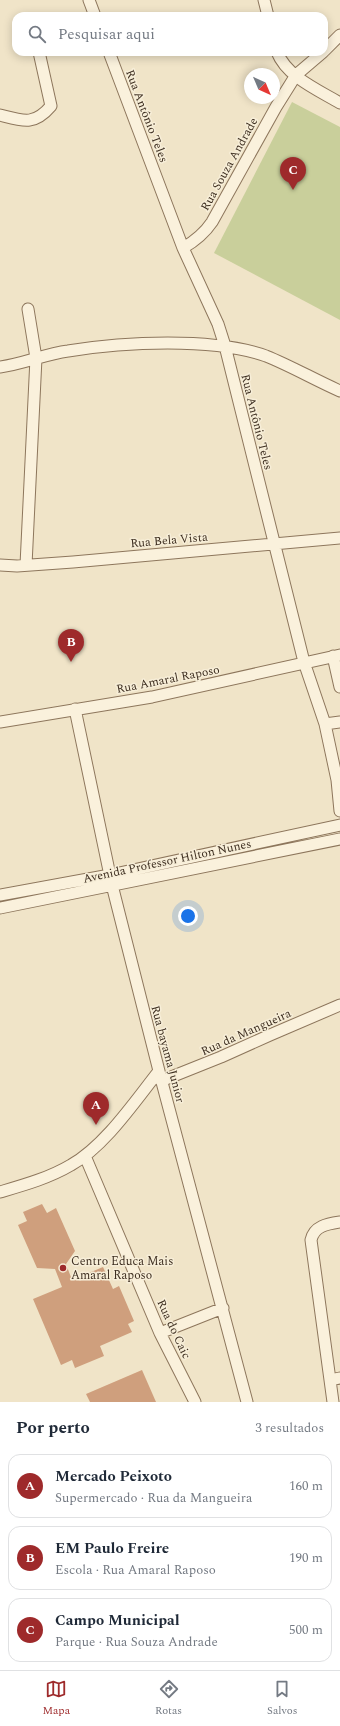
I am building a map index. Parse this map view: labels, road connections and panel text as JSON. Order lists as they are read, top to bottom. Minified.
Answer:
{"streets":{"street":["Rua Antônio Teles","Rua Souza Andrade","Rua Bela Vista","Rua Amaral Raposo","Avenida Professor Hilton Nunes","Rua da Mangueira","Rua bayama Junior","Rua do Caic"]},"crossings":[["Rua Antônio Teles","Rua Souza Andrade"],["Rua Antônio Teles","Rua Bela Vista"],["Rua Antônio Teles","Rua Amaral Raposo"],["Rua Amaral Raposo","Rua bayama Junior"],["Avenida Professor Hilton Nunes","Rua bayama Junior"],["Rua da Mangueira","Rua bayama Junior"],["Rua da Mangueira","Rua do Caic"]],"places":["Centro Educa Mais Amaral Raposo"],"north":"bottom right","page":{"search":"Pesquisar aqui","pins":["C","B","A"],"heading":["Por perto","3 resultados"],"list":[{"mark":"A","name":"Mercado Peixoto","note":"Supermercado · Rua da Mangueira","value":"160 m"},{"mark":"B","name":"EM Paulo Freire","note":"Escola · Rua Amaral Raposo","value":"190 m"},{"mark":"C","name":"Campo Municipal","note":"Parque · Rua Souza Andrade","value":"500 m"}],"nav":["Mapa","Rotas","Salvos"]}}
